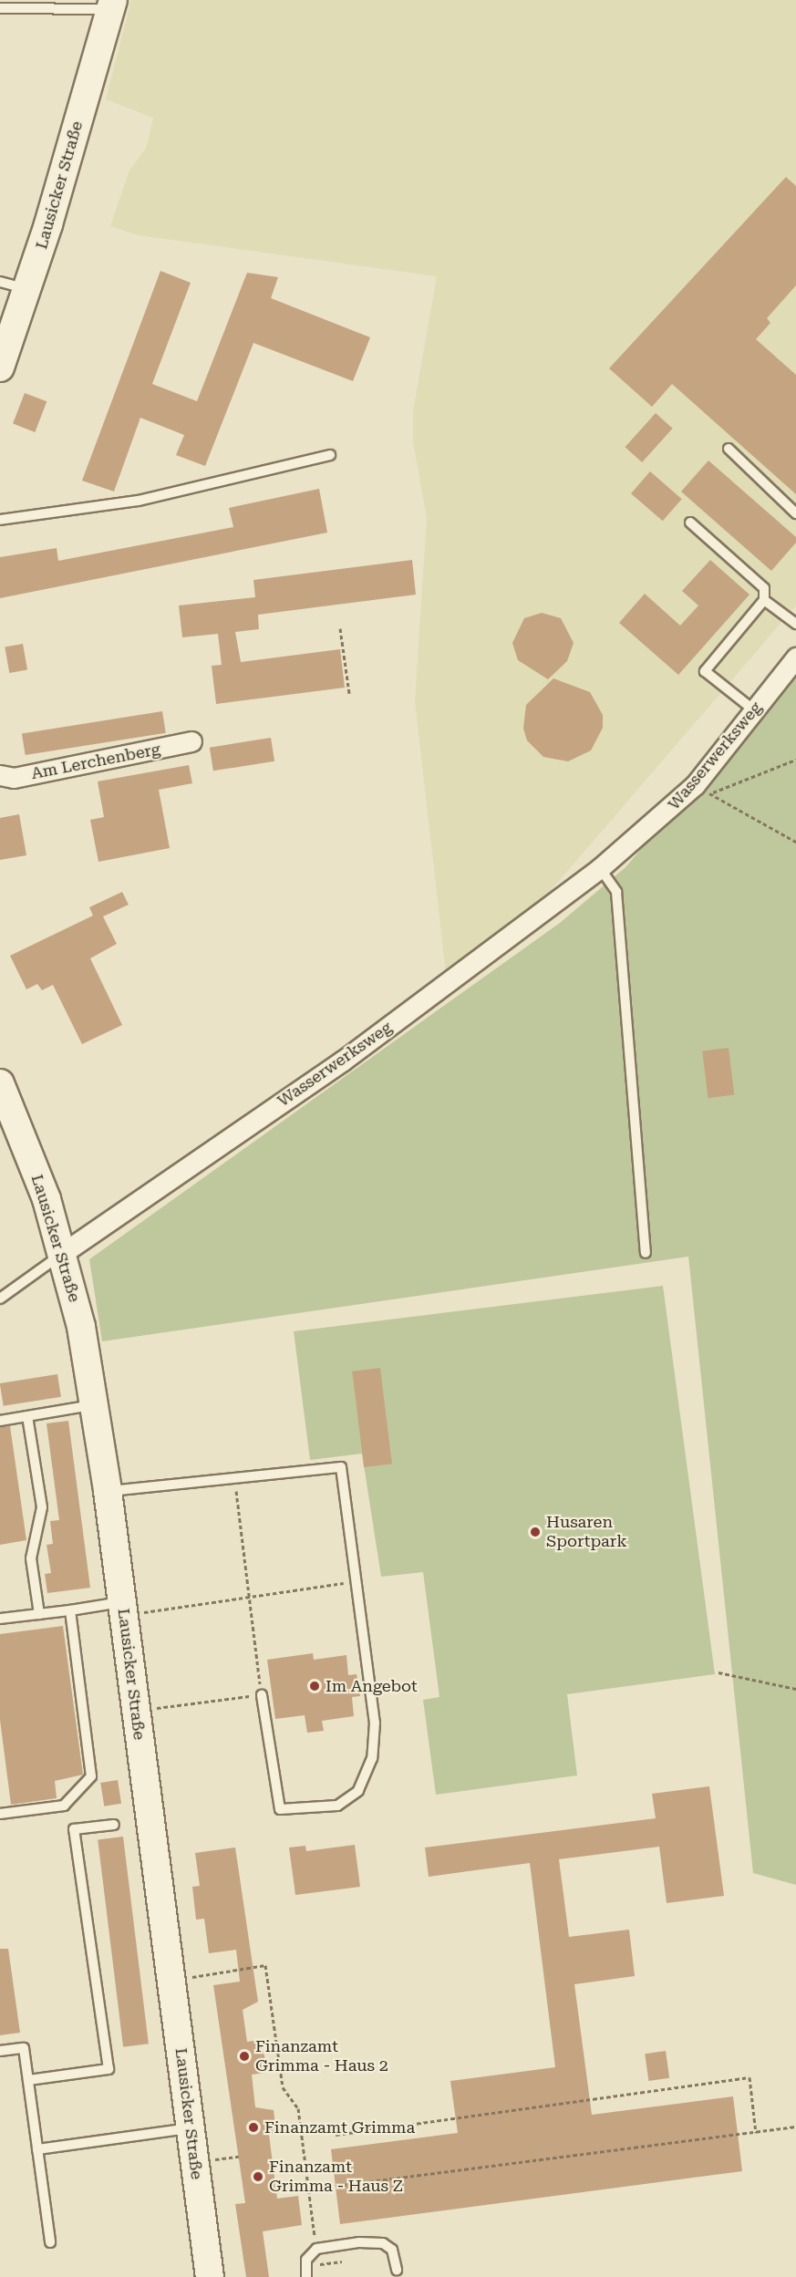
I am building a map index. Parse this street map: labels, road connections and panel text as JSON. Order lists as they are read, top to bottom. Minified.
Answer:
{"streets":{"main road":["Lausicker Straße"],"street":["Wasserwerksweg","Am Lerchenberg"]},"crossings":[["Lausicker Straße","Wasserwerksweg"]],"places":["Husaren Sportpark","Im Angebot","Finanzamt Grimma - Haus 2","Finanzamt Grimma","Finanzamt Grimma - Haus Z"]}
